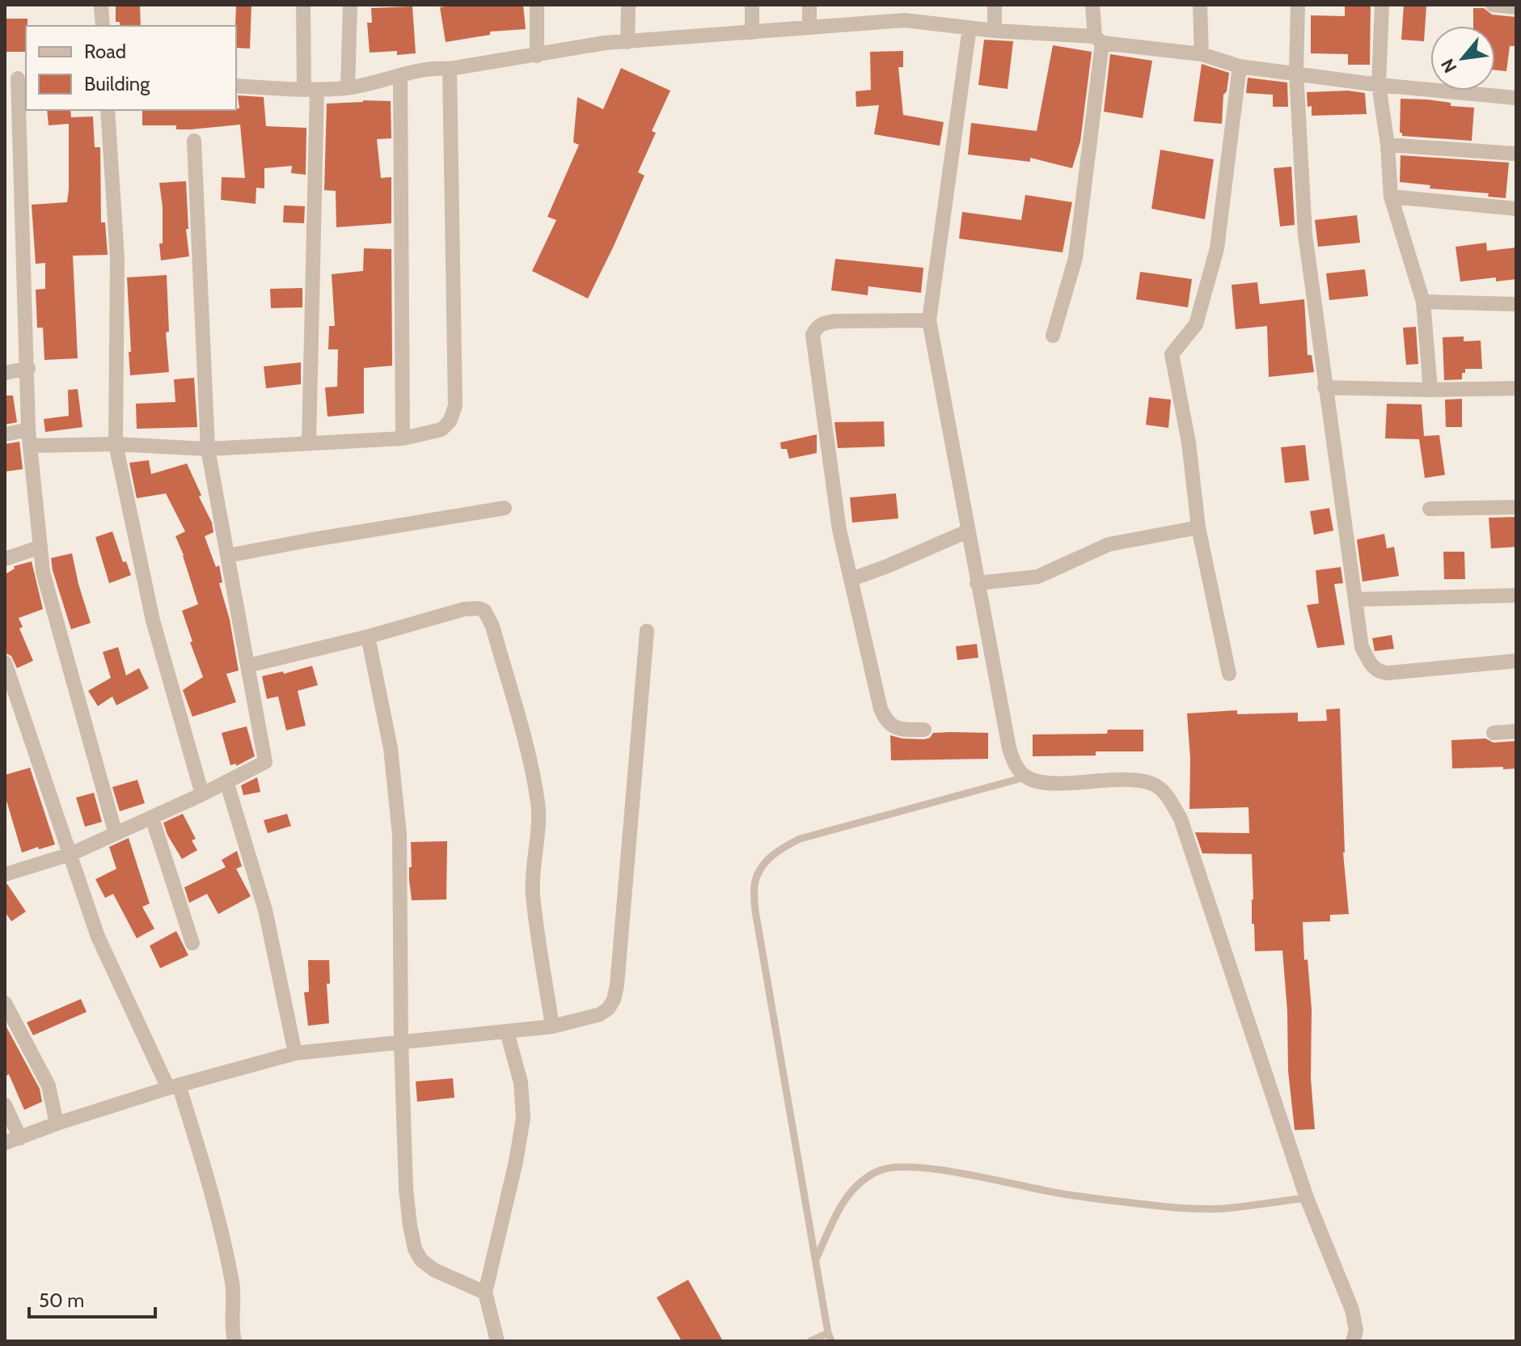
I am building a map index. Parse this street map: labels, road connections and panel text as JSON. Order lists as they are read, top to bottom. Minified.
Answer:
{"legend":["Road","Building"],"scale_bar":"50 m","north":"bottom left"}
